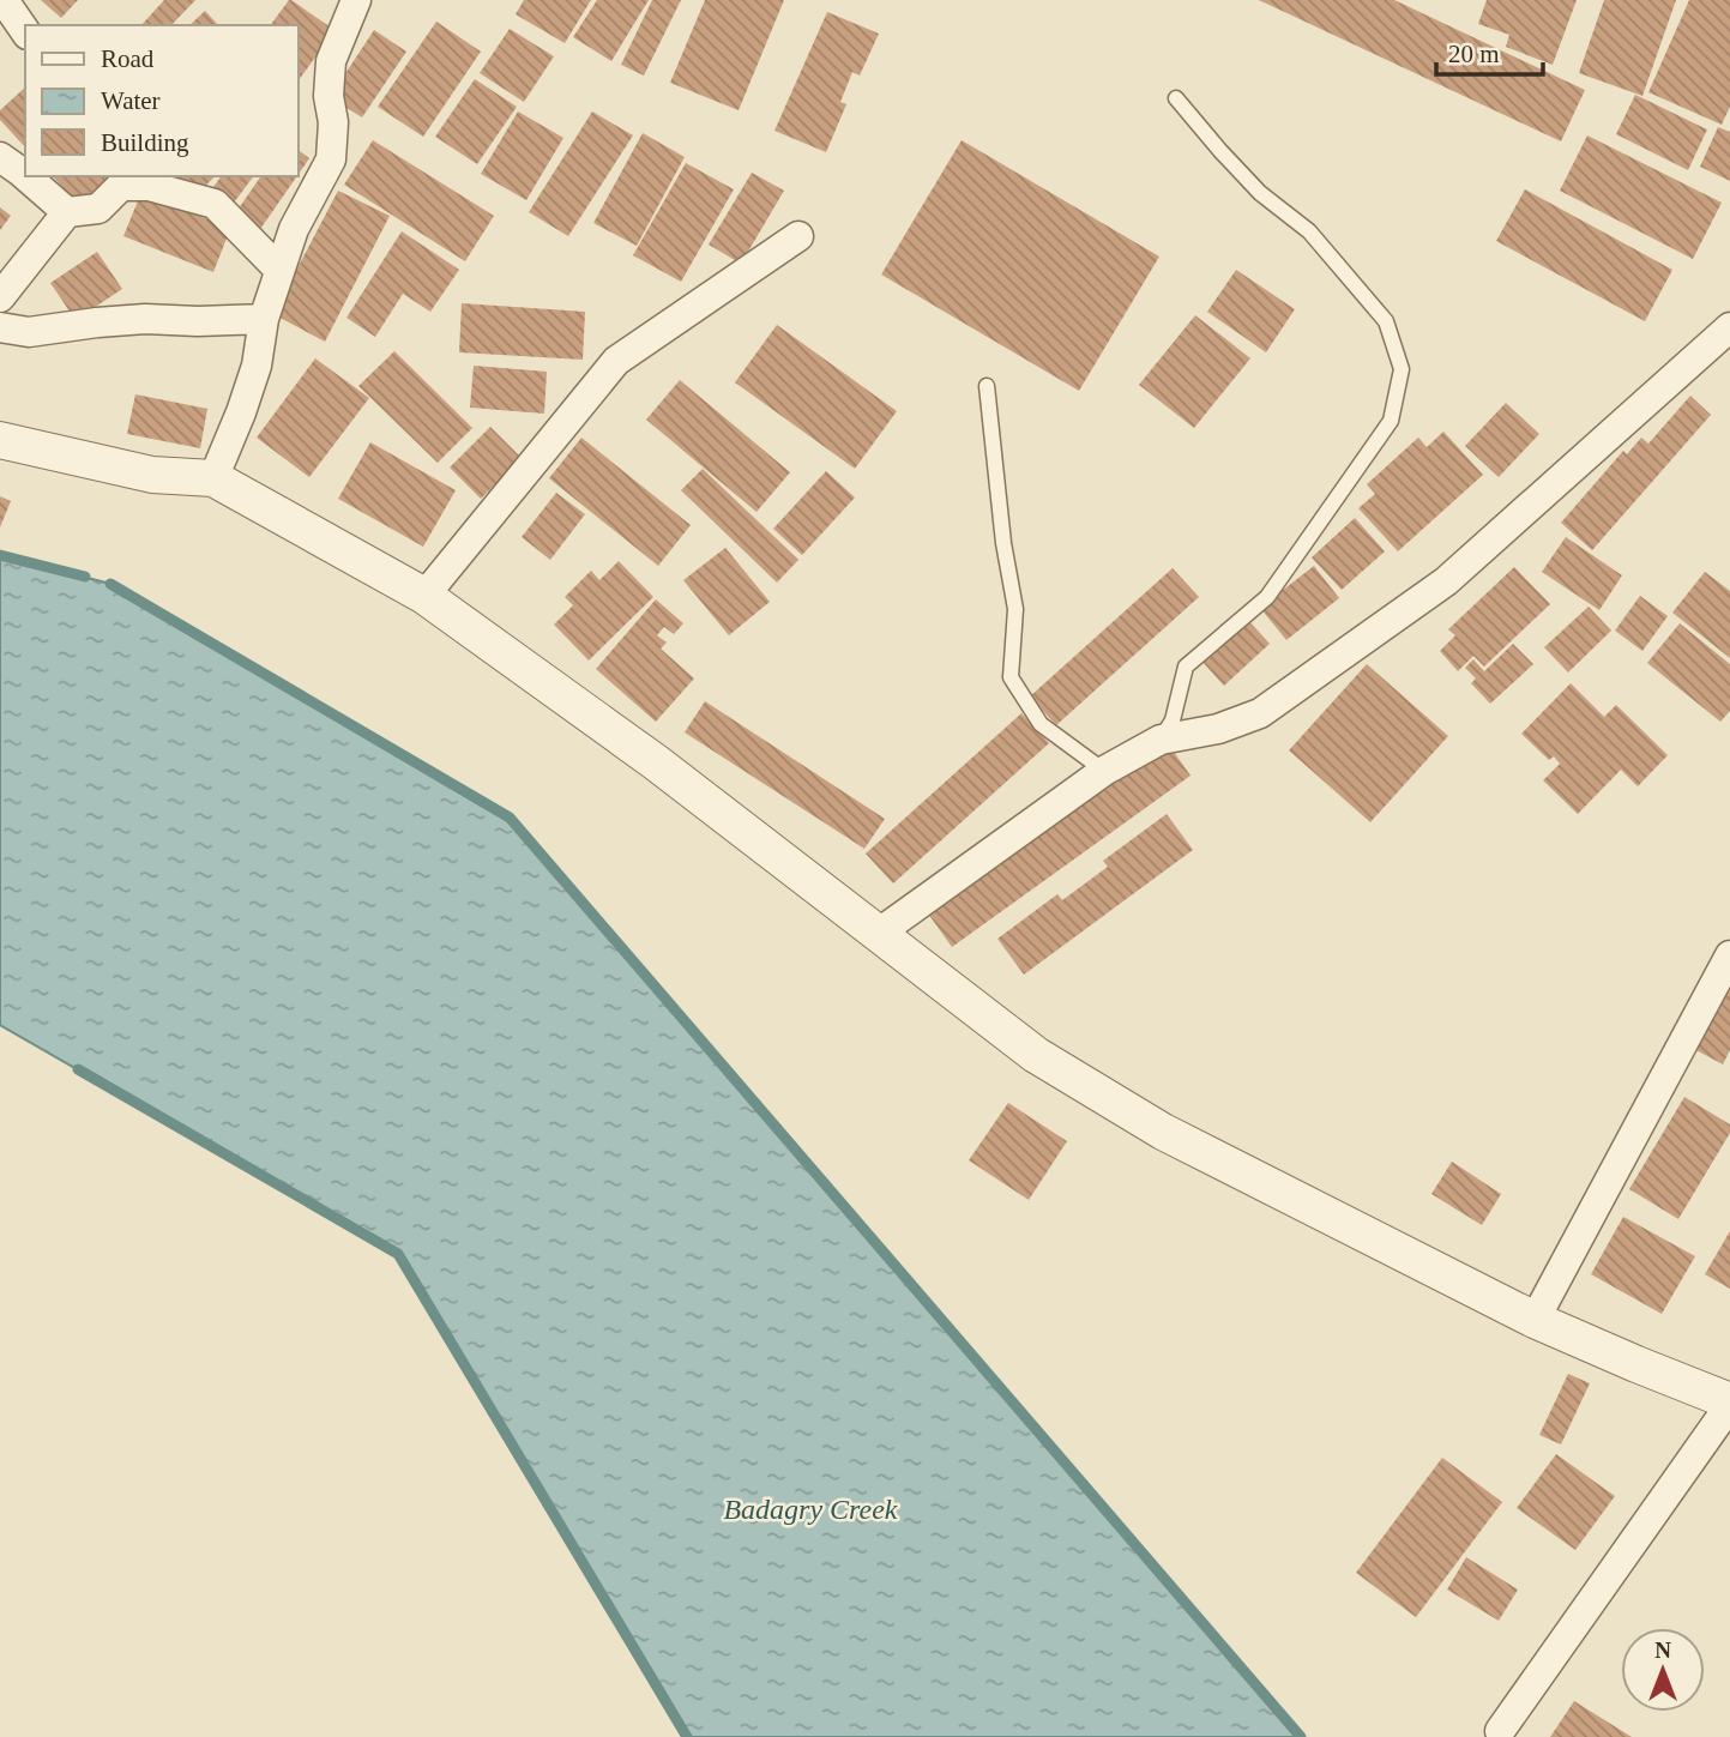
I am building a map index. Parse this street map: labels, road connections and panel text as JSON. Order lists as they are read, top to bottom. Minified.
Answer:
{"water":["Badagry Creek"],"legend":["Road","Water","Building"],"scale_bar":"20 m","north":"top"}
